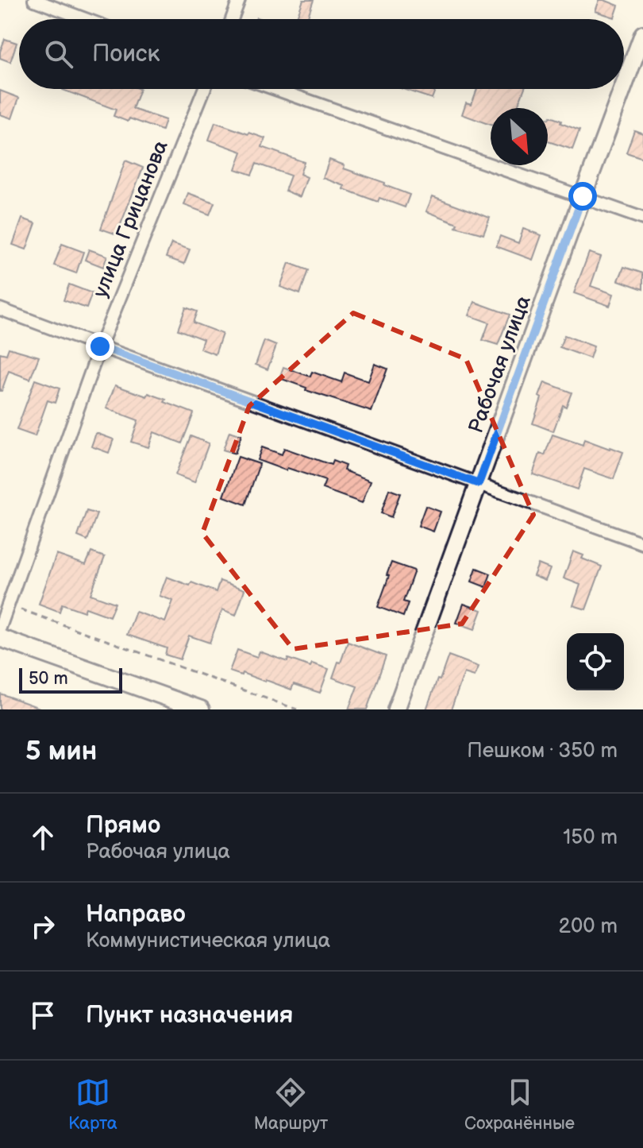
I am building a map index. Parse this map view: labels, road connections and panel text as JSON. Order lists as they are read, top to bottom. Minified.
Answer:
{"streets":{"street":["улица Грицанова","Рабочая улица"]},"scale_bar":"50 m","north":"bottom right","page":{"search":"Поиск","scale":"50 m","heading":["5 мин","Пешком · 350 m"],"list":[["Прямо","Рабочая улица","150 m"],["Направо","Коммунистическая улица","200 m"],"Пункт назначения"],"nav":["Карта","Маршрут","Сохранённые"]}}
